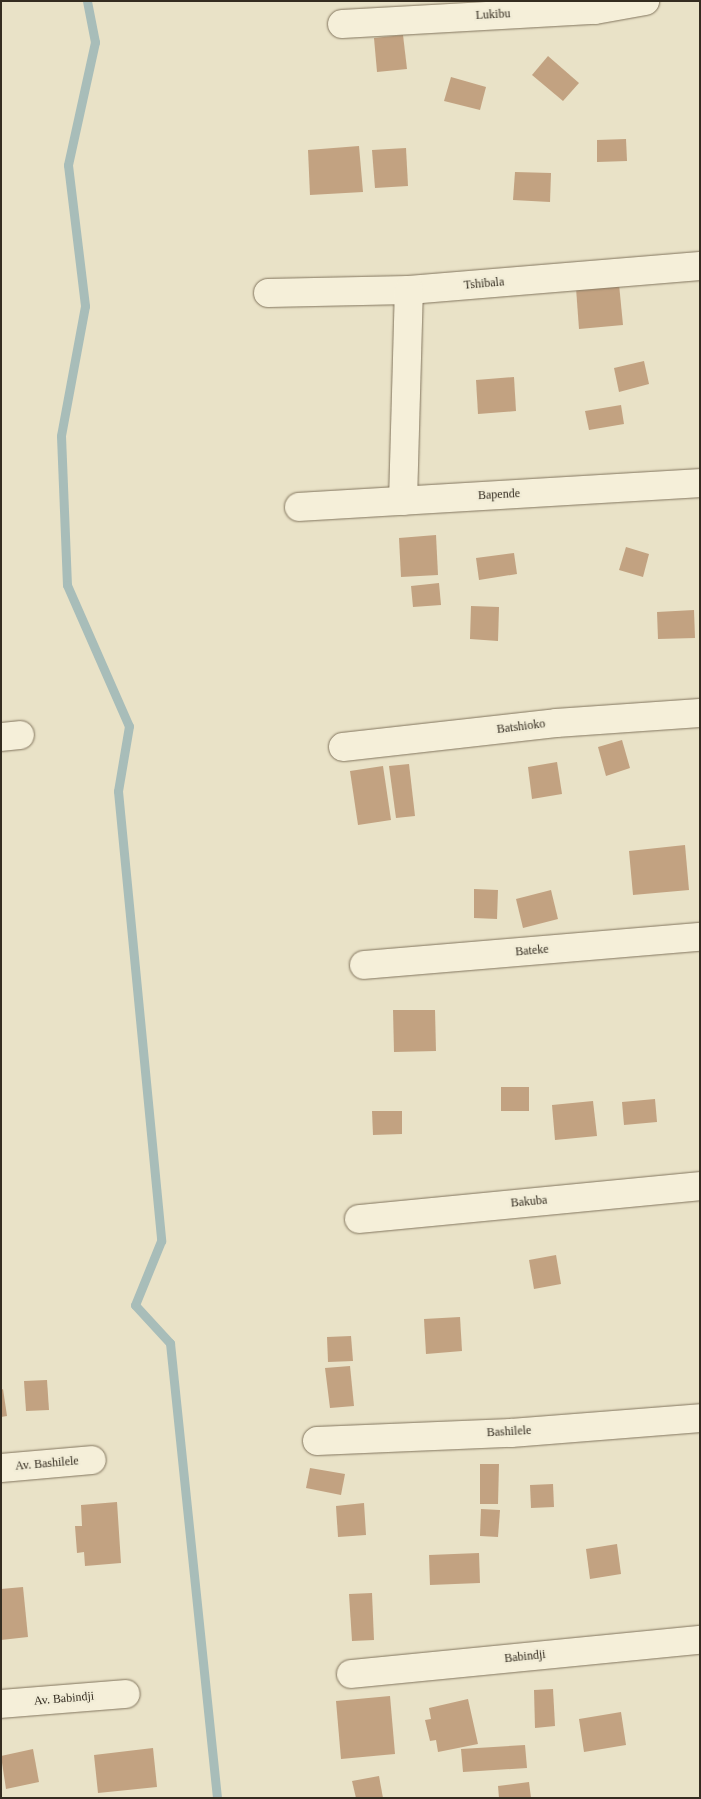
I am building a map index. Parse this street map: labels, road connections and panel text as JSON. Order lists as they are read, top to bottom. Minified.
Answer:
{"streets":{"street":["Lukibu","Tshibala","Bapende","Batshioko","Bateke","Bakuba","Bashilele","Av. Bashilele","Babindji","Av. Babindji"]}}
